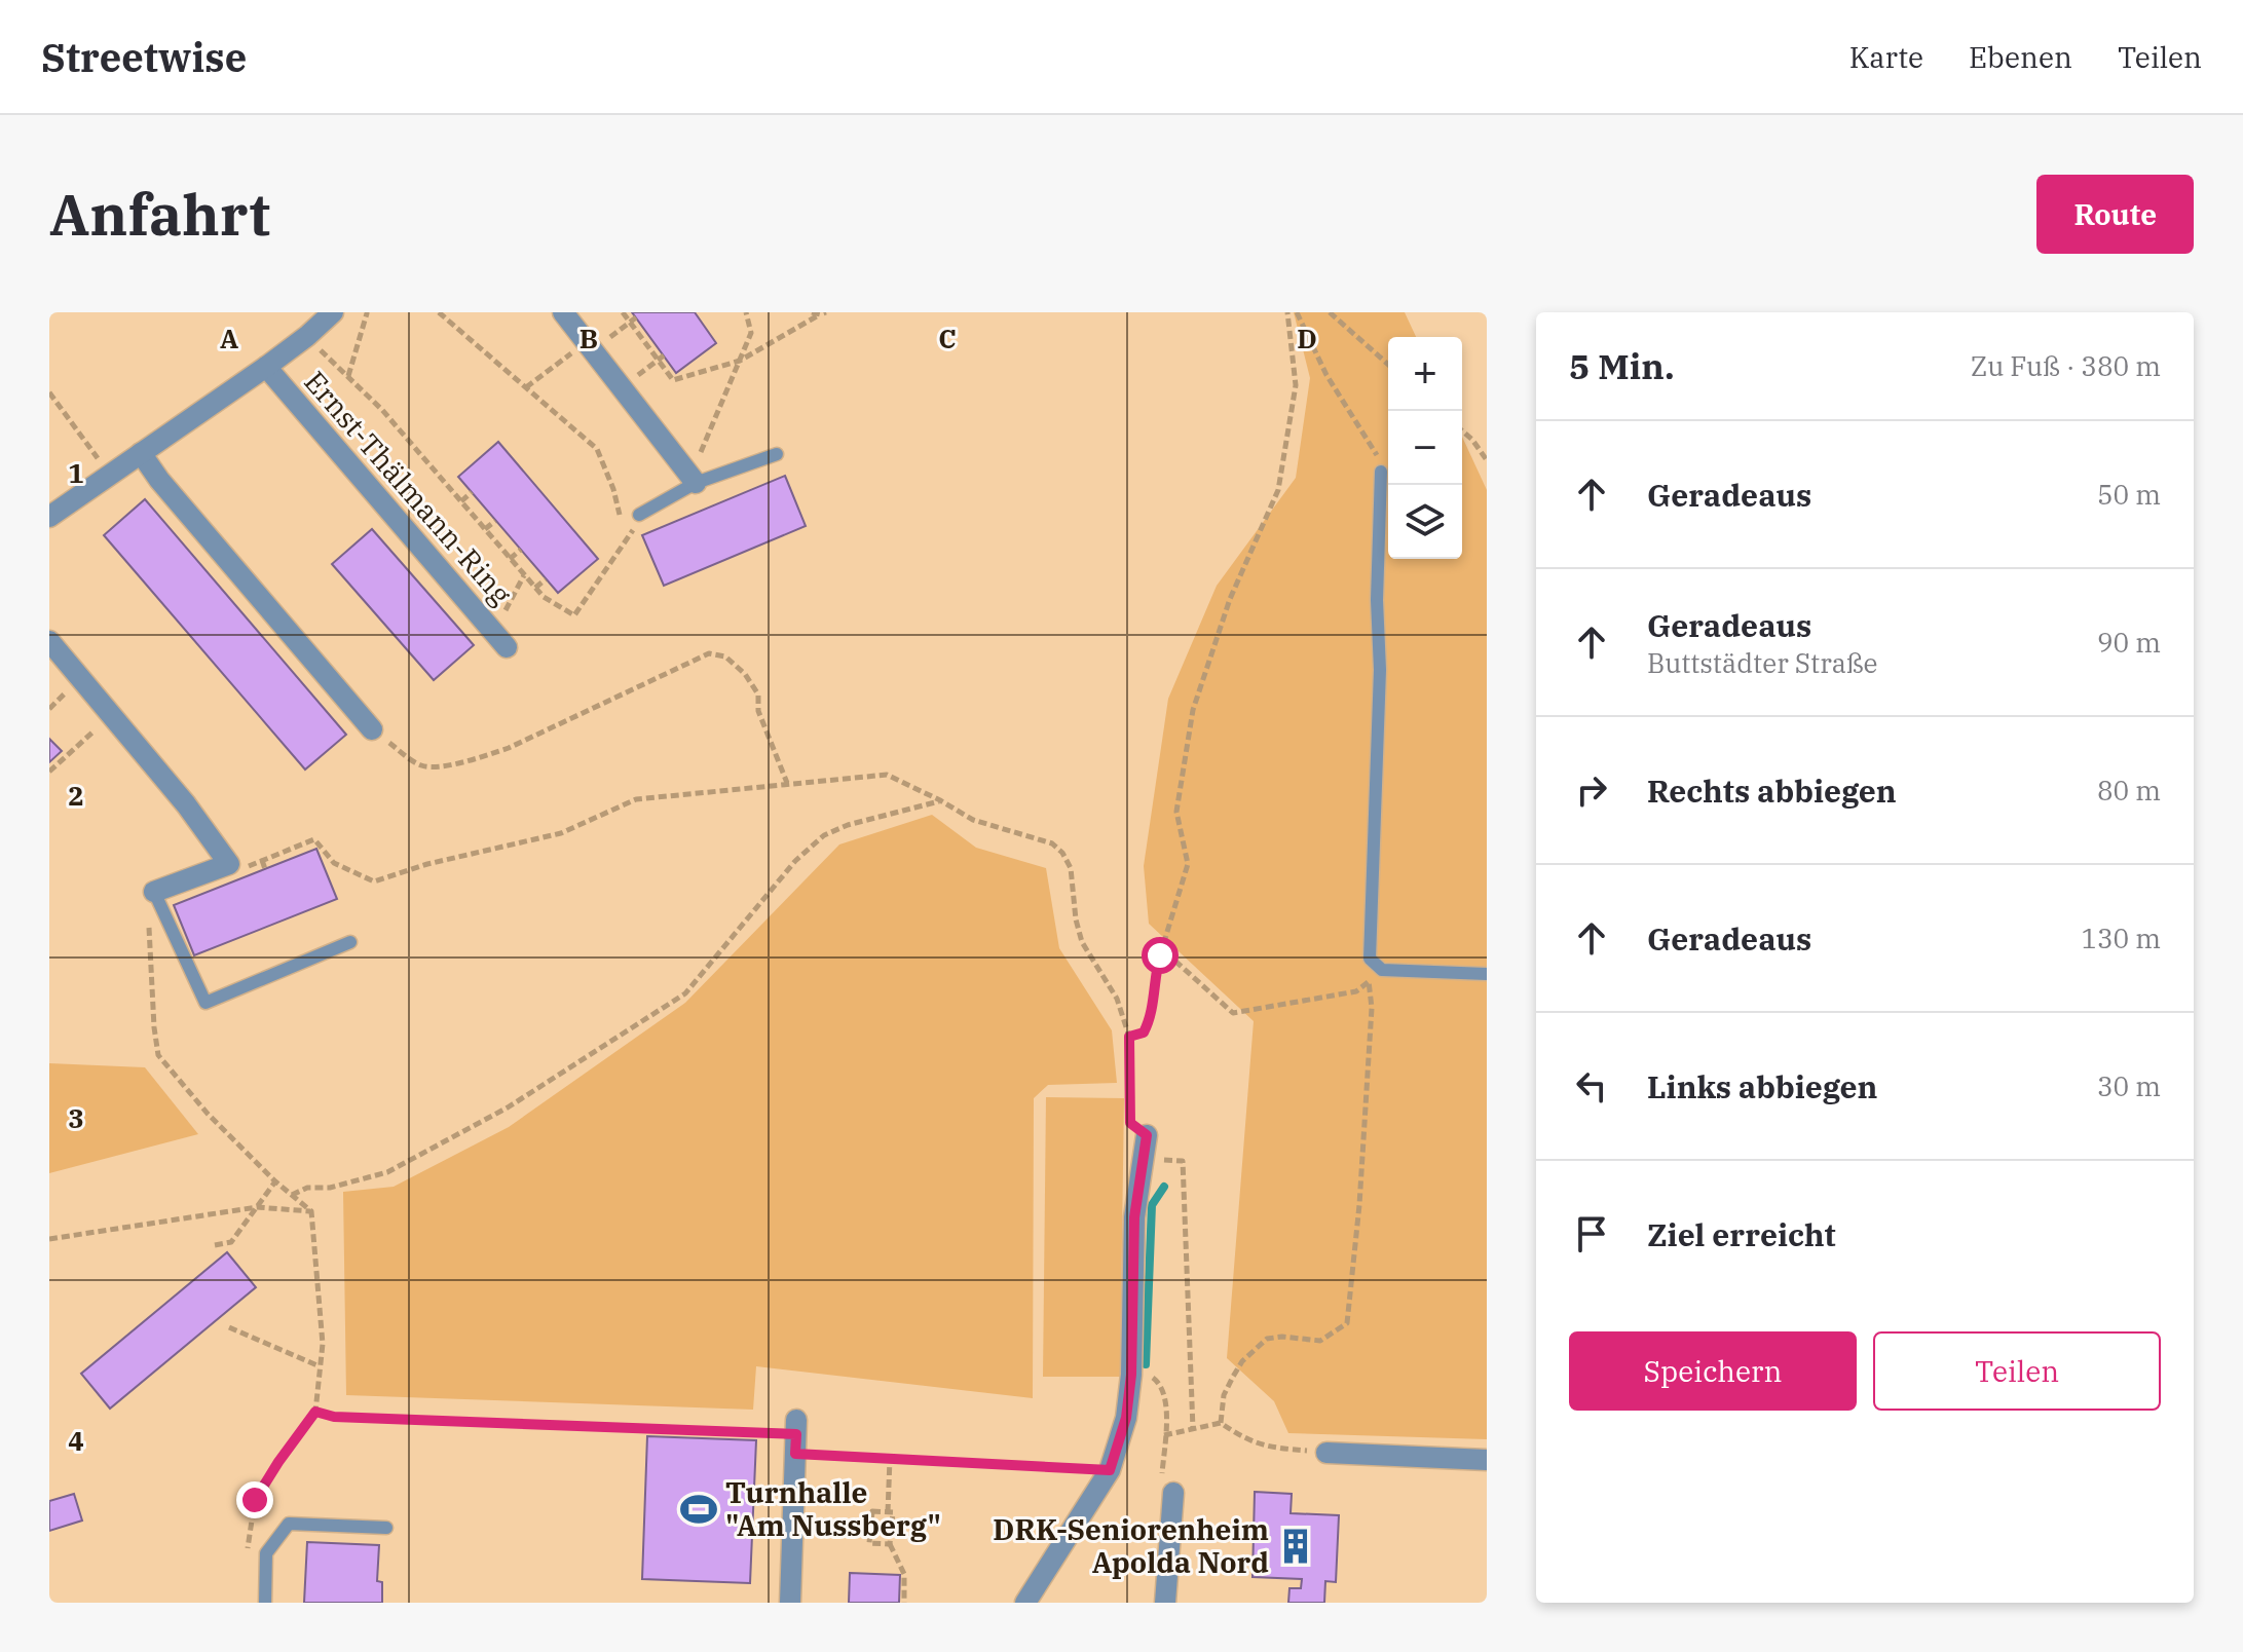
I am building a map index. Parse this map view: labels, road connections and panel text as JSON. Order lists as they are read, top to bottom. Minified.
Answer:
{"streets":{"street":["Ernst-Thälmann-Ring"]},"places":{"sports":["Turnhalle \"Am Nussberg\""],"building":["DRK-Seniorenheim Apolda Nord"]},"page":{"header":"Streetwise","nav":["Karte","Ebenen","Teilen"],"buttons":["Route",["Speichern","Teilen"]],"title":"Anfahrt","heading":["5 Min.","Zu Fuß · 380 m"],"map_buttons":["+","−"],"list":[["Geradeaus","50 m"],["Geradeaus","Buttstädter Straße","90 m"],["Rechts abbiegen","80 m"],["Geradeaus","130 m"],["Links abbiegen","30 m"],"Ziel erreicht"]},"grid":{"columns":["A","B","C","D"],"rows":["1","2","3","4"]}}
